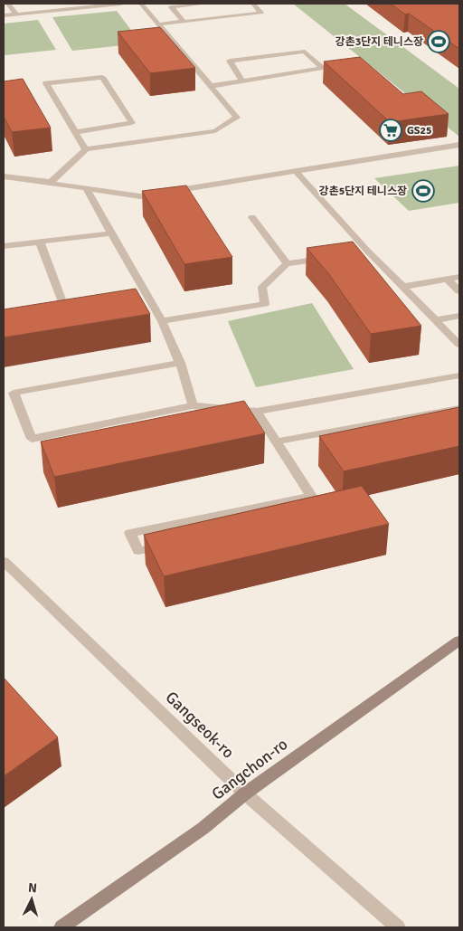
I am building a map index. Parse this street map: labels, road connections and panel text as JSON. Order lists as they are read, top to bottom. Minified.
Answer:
{"streets":{"main road":["Gangchon-ro"],"street":["Gangseok-ro"]},"crossings":[["Gangseok-ro","Gangchon-ro"]],"places":{"sports":["강촌3단지 테니스장","강촌5단지 테니스장"],"supermarket":["GS25"]},"north":"top"}
